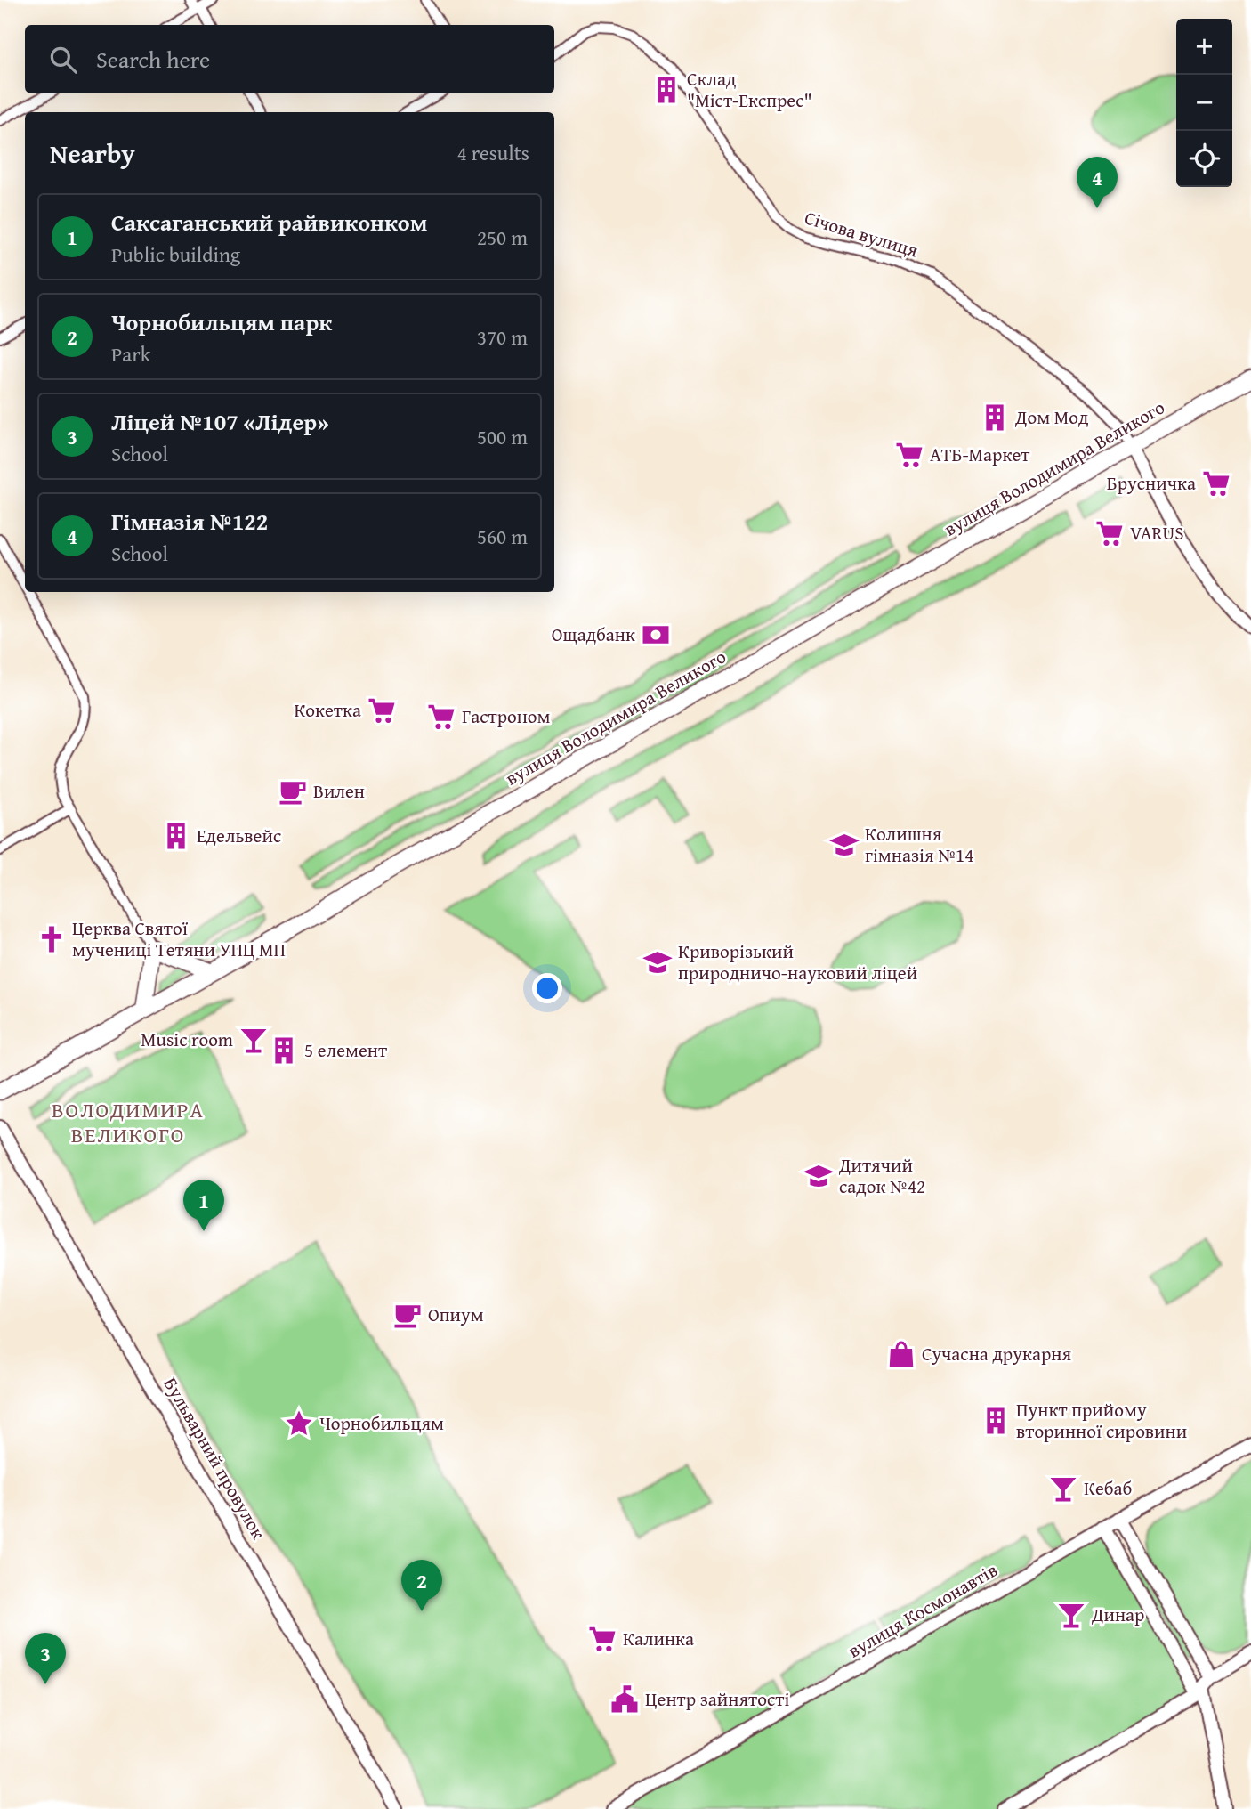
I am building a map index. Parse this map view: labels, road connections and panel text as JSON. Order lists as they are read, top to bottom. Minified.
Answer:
{"streets":{"main road":["вулиця Володимира Великого"],"street":["Січова вулиця","Бульварний провулок","вулиця Космонавтів"]},"crossings":[["Січова вулиця","вулиця Володимира Великого"]],"districts":["ВОЛОДИМИРА ВЕЛИКОГО"],"places":{"building":["Склад \"Міст-Експрес\"","Дом Мод","Едельвейс","5 елемент","Пункт прийому вторинної сировини"],"supermarket":["АТБ-Маркет","Брусничка","VARUS","Кокетка","Гастроном","Калинка"],"bank":["Ощадбанк"],"cafe":["Вилен","Опиум"],"school or university":["Колишня гімназія №14","Криворізький природничо-науковий ліцей","Дитячий садок №42"],"church":["Церква Святої мучениці Тетяни УПЦ МП"],"bar":["Music room","Кебаб","Динар"],"shop":["Сучасна друкарня"],"place":["Чорнобильцям"],"public building":["Центр зайнятості"]},"page":{"map_buttons":["+","−"],"search":"Search here","heading":["Nearby","4 results"],"pins":["4","1","2","3"],"list":[{"mark":"1","name":"Саксаганський райвиконком","note":"Public building","value":"250 m"},{"mark":"2","name":"Чорнобильцям парк","note":"Park","value":"370 m"},{"mark":"3","name":"Ліцей №107 «Лідер»","note":"School","value":"500 m"},{"mark":"4","name":"Гімназія №122","note":"School","value":"560 m"}]}}
